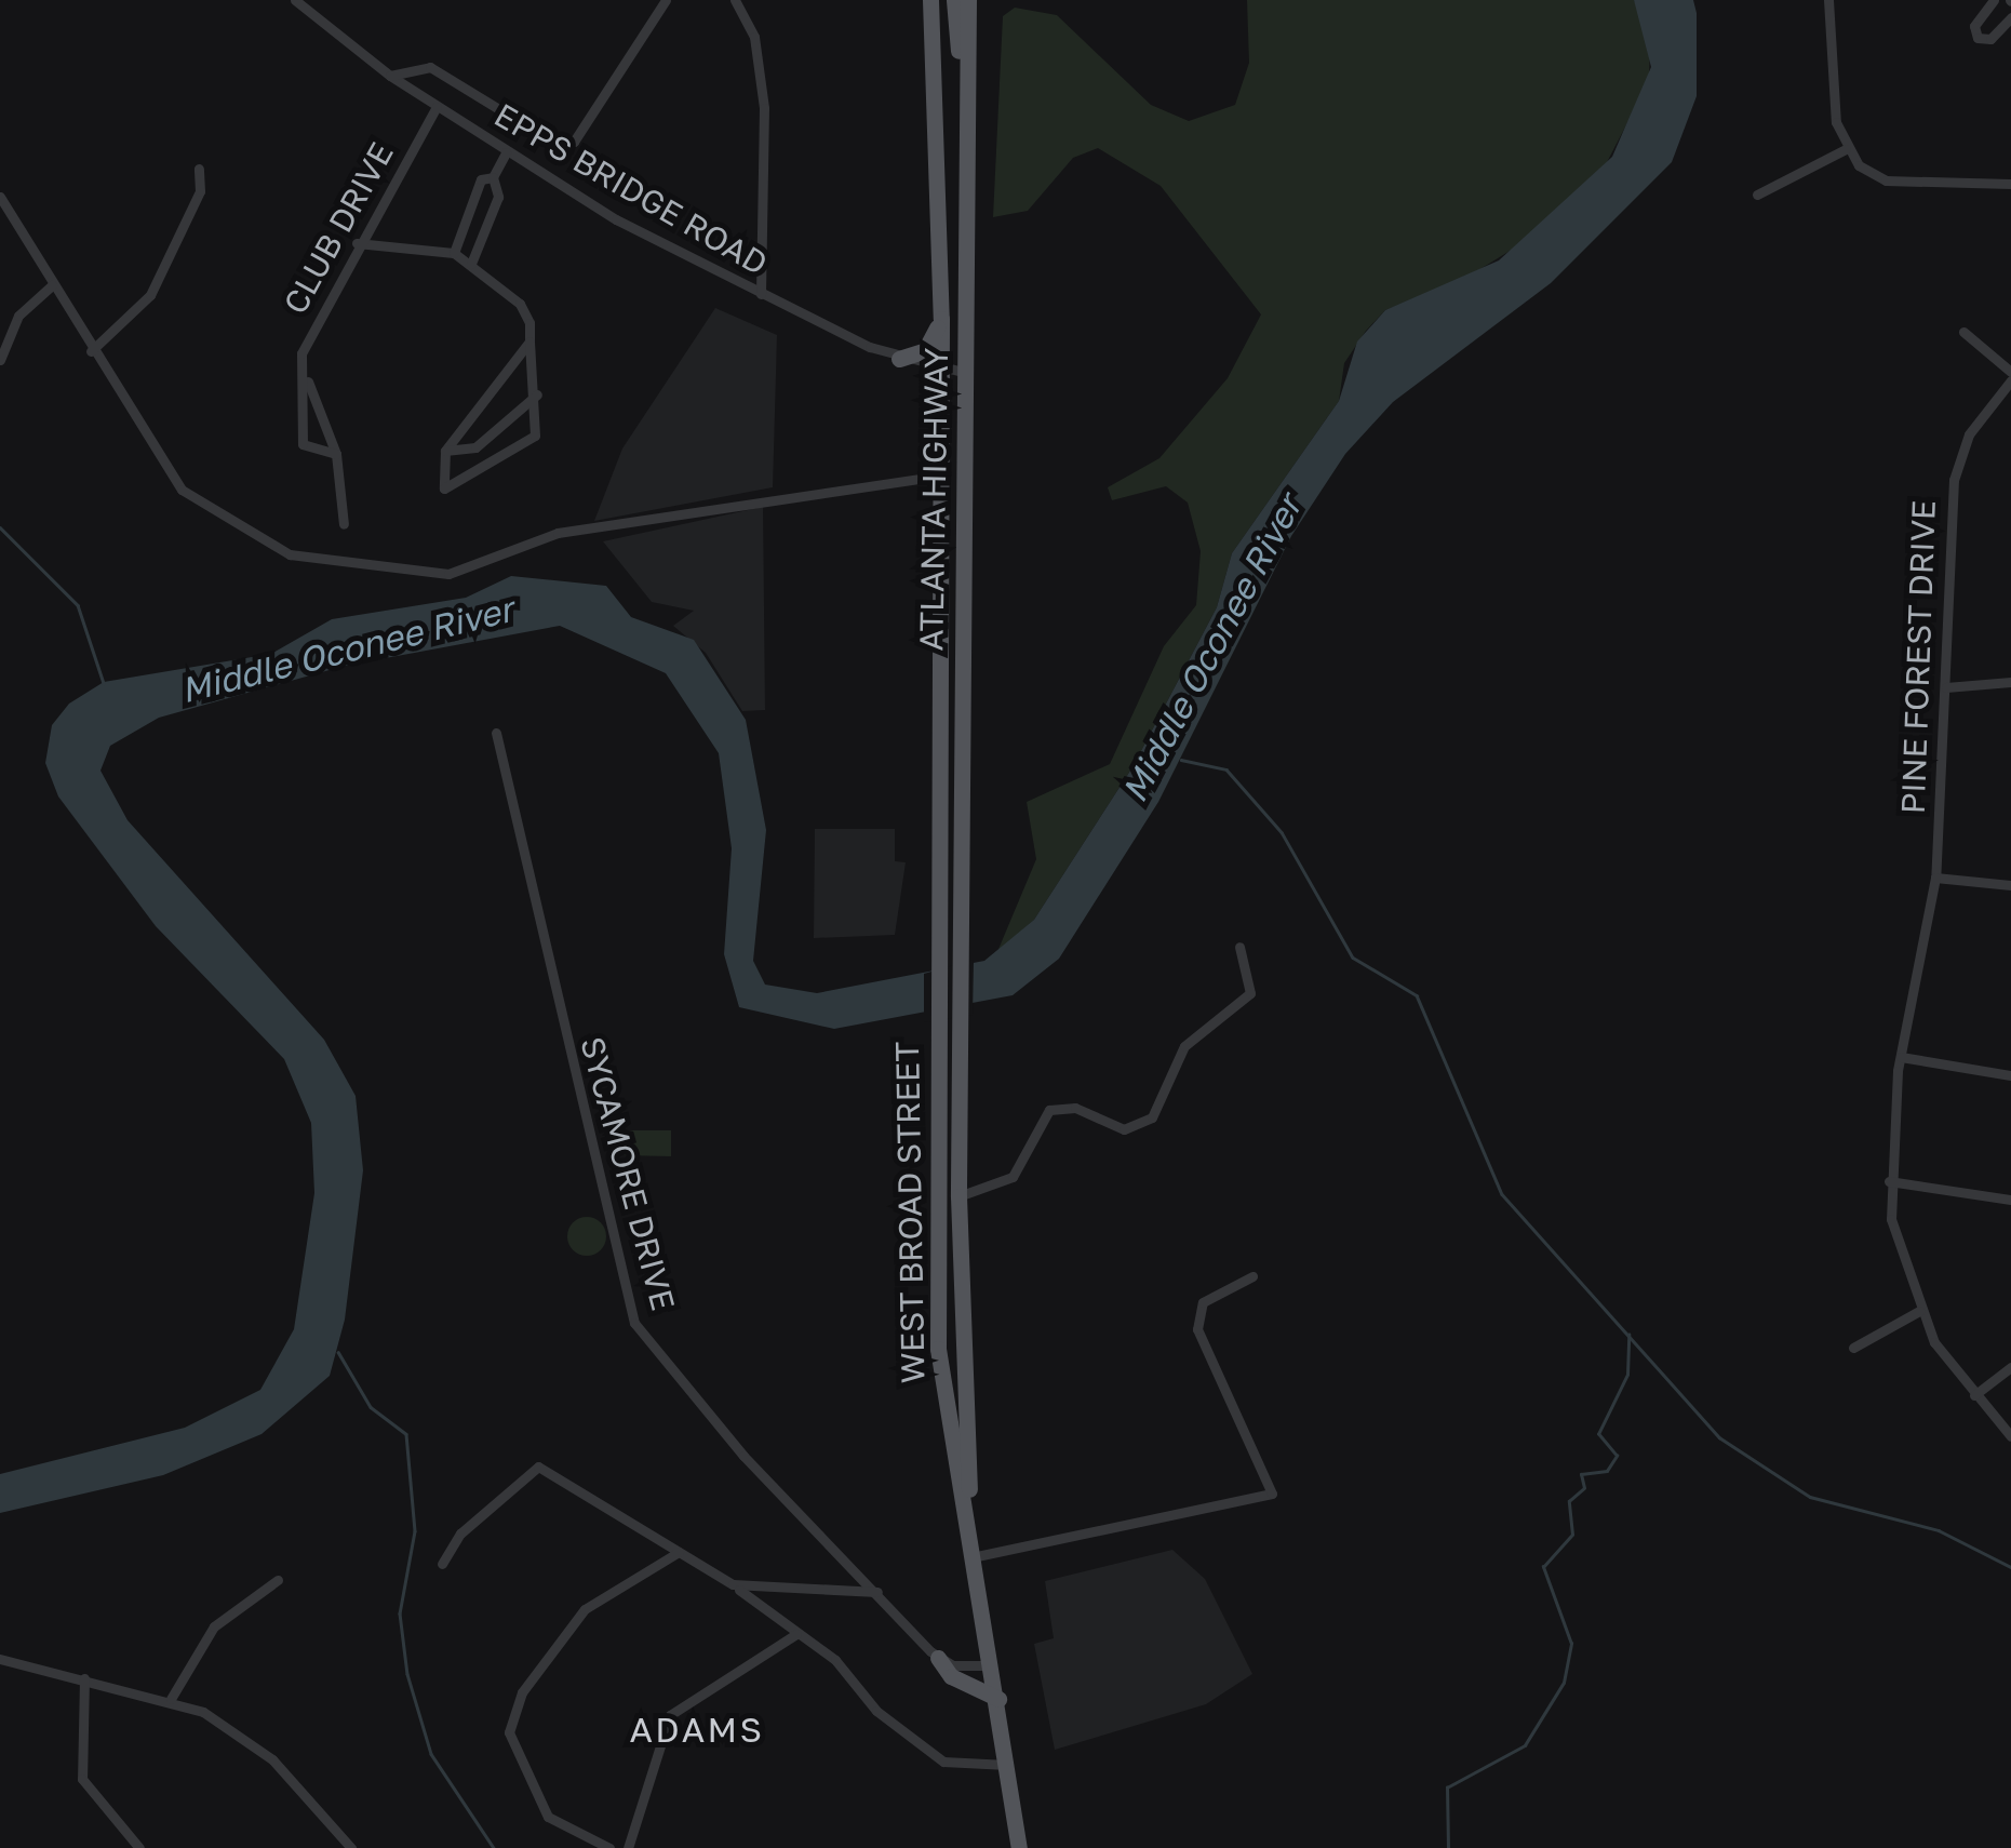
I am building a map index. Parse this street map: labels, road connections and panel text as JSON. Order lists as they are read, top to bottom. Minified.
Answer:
{"streets":{"main road":["ATLANTA HIGHWAY","WEST BROAD STREET"],"street":["EPPS BRIDGE ROAD","CLUB DRIVE","PINE FOREST DRIVE","SYCAMORE DRIVE"]},"crossings":[["EPPS BRIDGE ROAD","CLUB DRIVE"],["EPPS BRIDGE ROAD","ATLANTA HIGHWAY"],["ATLANTA HIGHWAY","WEST BROAD STREET"]],"districts":["ADAMS"],"water":["Middle Oconee River"]}
